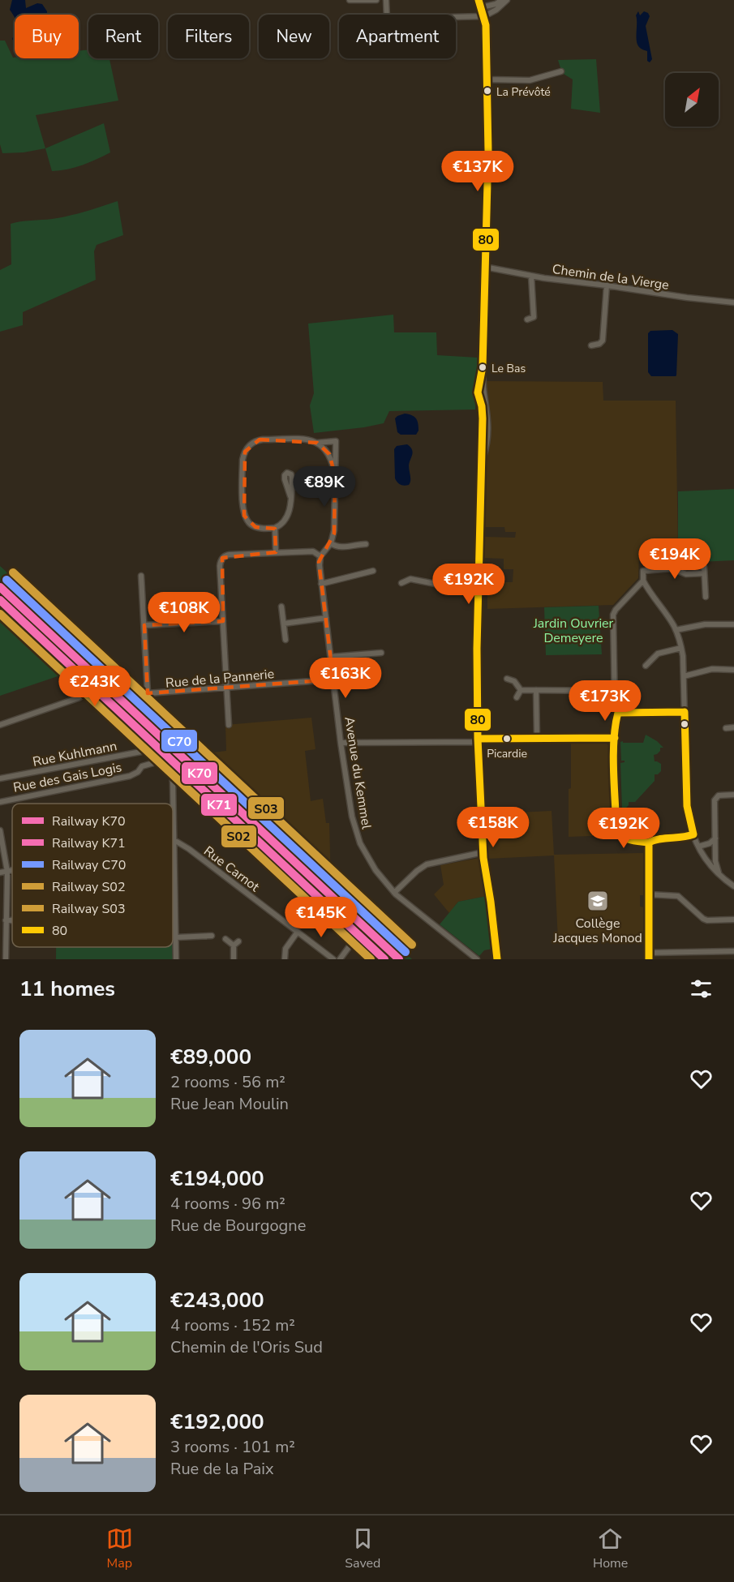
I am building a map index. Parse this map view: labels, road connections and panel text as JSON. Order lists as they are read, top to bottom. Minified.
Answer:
{"streets":{"street":["Chemin de la Vierge","Rue de la Pannerie","Rue Kuhlmann","Avenue du Kemmel","Rue des Gais Logis","Rue Carnot"]},"crossings":[["Rue de la Pannerie","Avenue du Kemmel"]],"parks":["Jardin Ouvrier Demeyere"],"places":{"other":["La Prévôté","Le Bas","Picardie"],"school or university":["Collège Jacques Monod"]},"lines":["transit line 80","rail line S03","rail line C70","rail line K70","rail line K71","rail line S02"],"legend":["Railway K70","Railway K71","Railway C70","Railway S02","Railway S03","80"],"north":"top right","page":{"chip":["Buy","Rent","Filters","New","Apartment"],"price":["€137K","€89K","€194K","€192K","€108K","€163K","€243K","€173K","€158K","€192K","€145K"],"heading":"11 homes","list":[{"name":"€89,000","note":"2 rooms · 56 m² · Rue Jean Moulin"},{"name":"€194,000","note":"4 rooms · 96 m² · Rue de Bourgogne"},{"name":"€243,000","note":"4 rooms · 152 m² · Chemin de l'Oris Sud"},{"name":"€192,000","note":"3 rooms · 101 m² · Rue de la Paix"}],"tabs":["Map","Saved","Home"]}}
